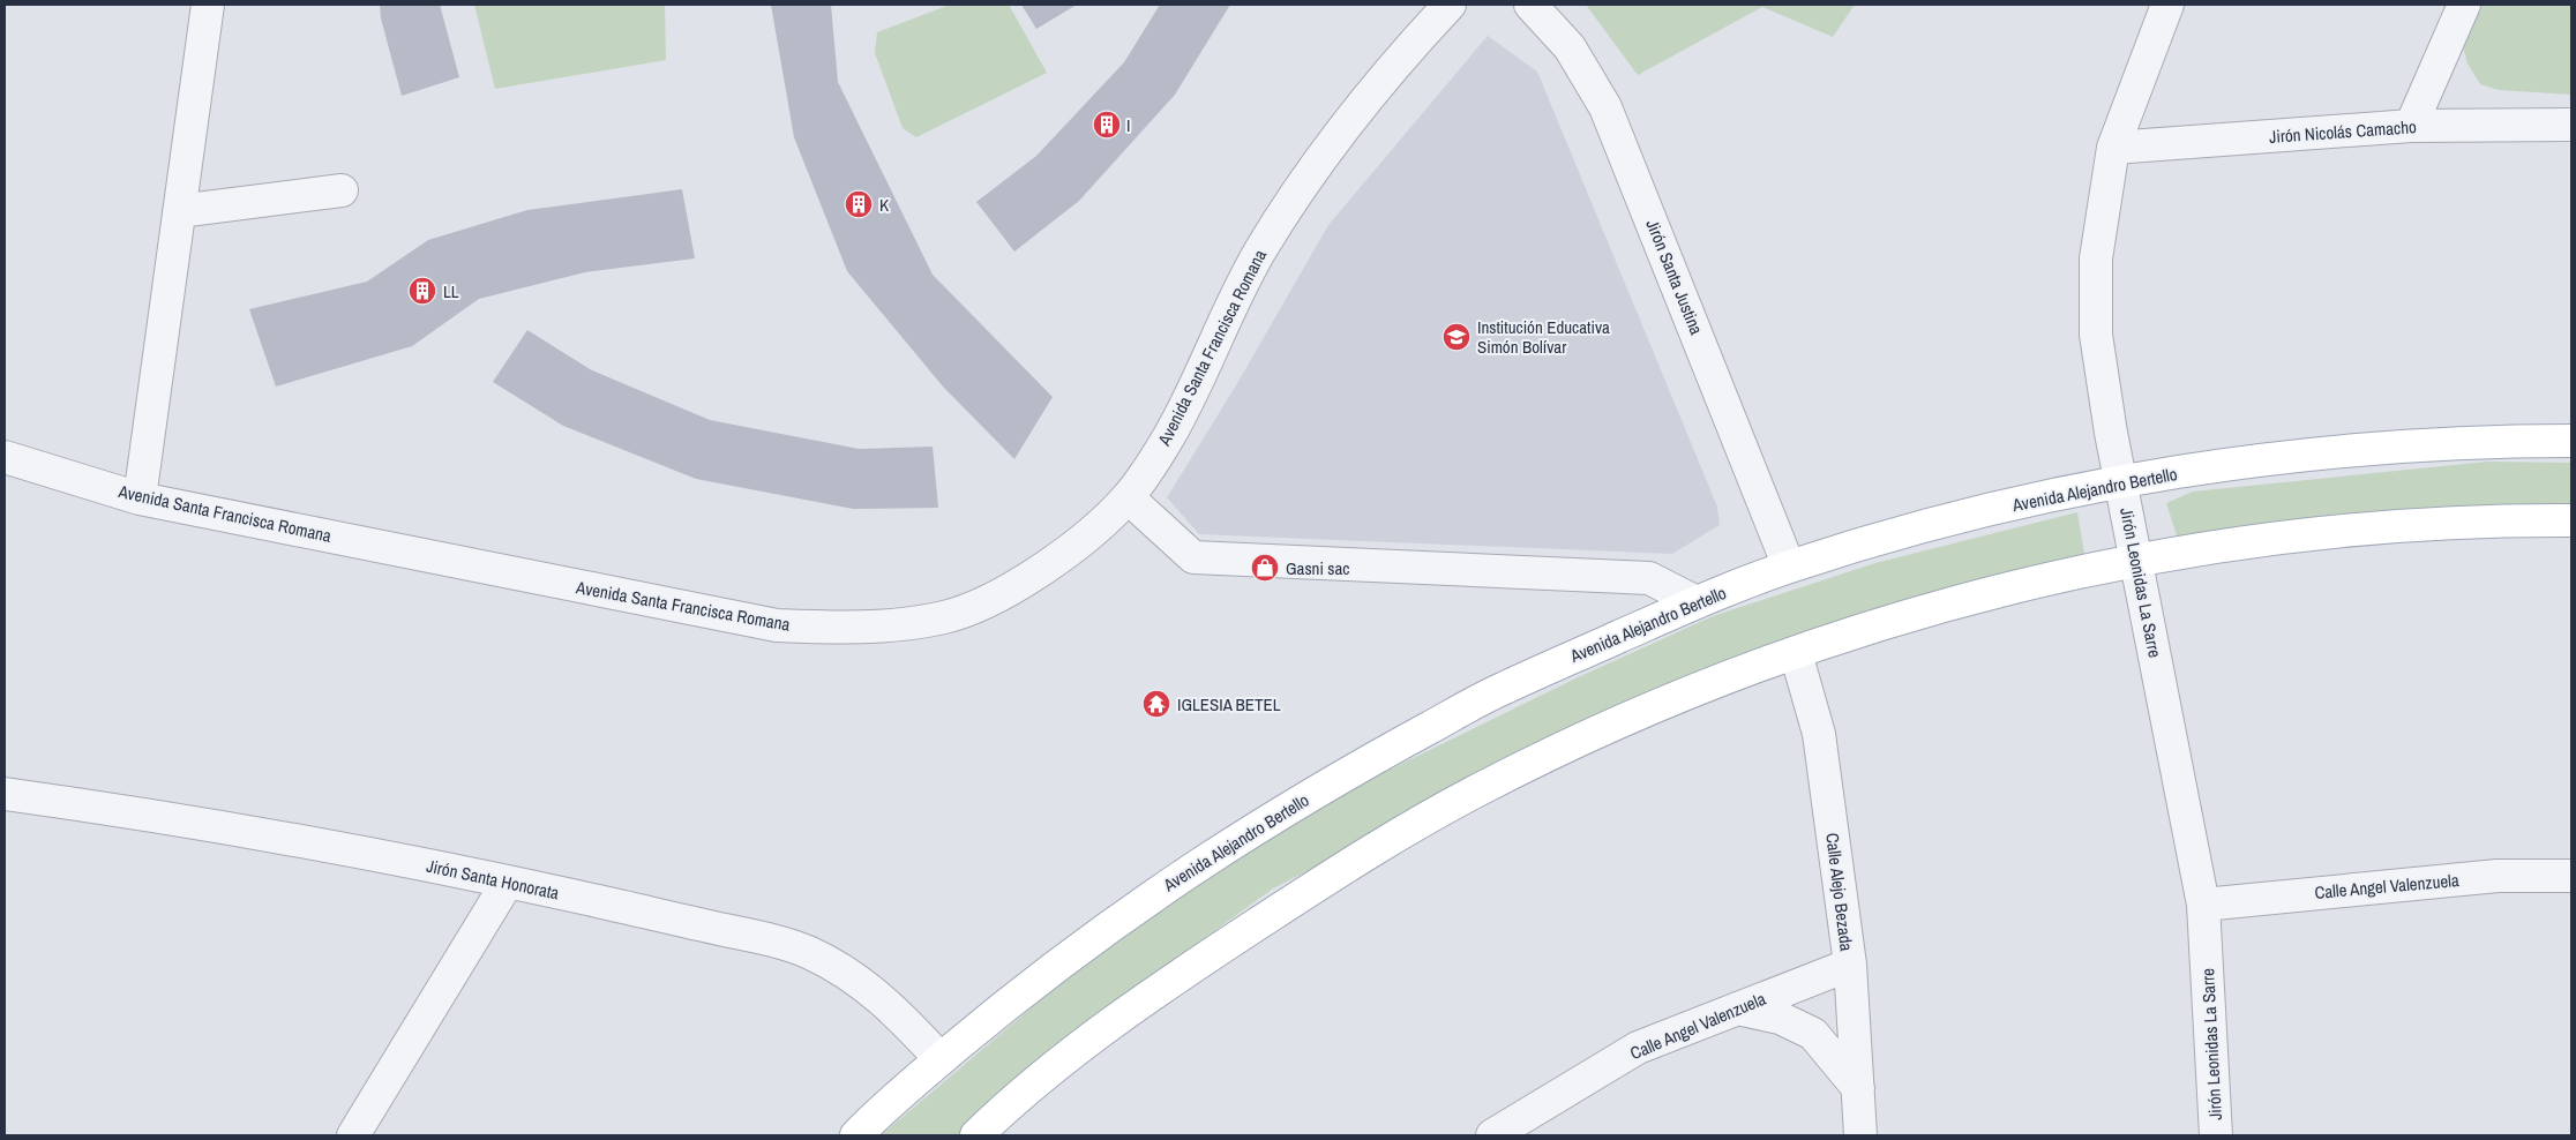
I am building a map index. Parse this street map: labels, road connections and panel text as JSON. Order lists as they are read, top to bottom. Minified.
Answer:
{"streets":{"main road":["Avenida Alejandro Bertello"],"street":["Jirón Nicolás Camacho","Jirón Santa Justina","Avenida Santa Francisca Romana","Jirón Leonidas La Sarre","Jirón Santa Honorata","Calle Angel Valenzuela","Calle Alejo Bezada"]},"crossings":[["Jirón Nicolás Camacho","Jirón Leonidas La Sarre"],["Jirón Santa Justina","Avenida Alejandro Bertello"],["Avenida Alejandro Bertello","Jirón Leonidas La Sarre"],["Avenida Alejandro Bertello","Jirón Santa Honorata"],["Jirón Leonidas La Sarre","Calle Angel Valenzuela"],["Calle Angel Valenzuela","Calle Alejo Bezada"]],"places":{"building":["I","K","LL"],"school or university":["Institución Educativa Simón Bolívar"],"shop":["Gasni sac"],"temple":["IGLESIA BETEL"]}}
